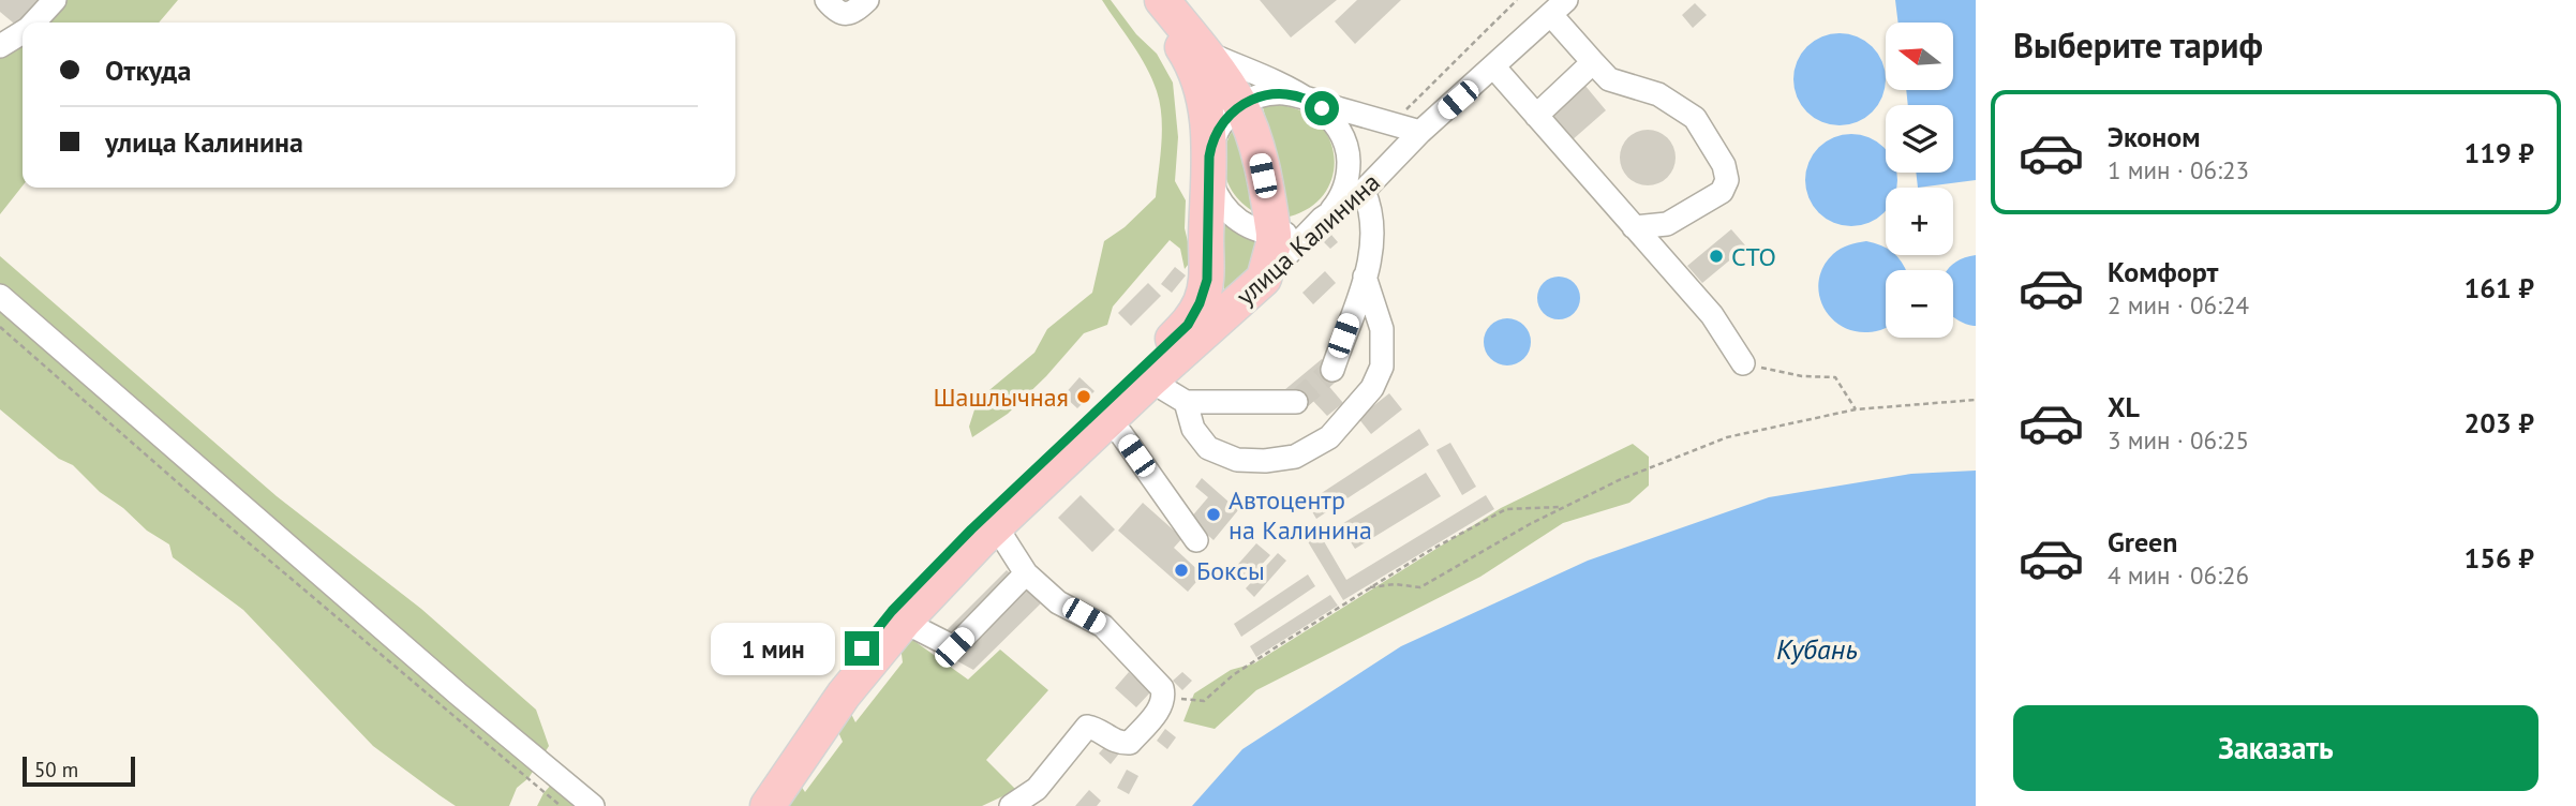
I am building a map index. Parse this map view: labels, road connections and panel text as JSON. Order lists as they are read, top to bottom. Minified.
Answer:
{"streets":{"highway":["улица Калинина"]},"water":["Кубань"],"places":["СТО","Шашлычная","Автоцентр на Калинина","Боксы"],"scale_bar":"50 m","north":"left","page":{"heading":"Выберите тариф","map_buttons":["+","−"],"banner":["Откуда","улица Калинина"],"list":[{"name":"Эконом","note":"1 мин · 06:23","value":"119 ₽"},{"name":"Комфорт","note":"2 мин · 06:24","value":"161 ₽"},{"name":"XL","note":"3 мин · 06:25","value":"203 ₽"},{"name":"Green","note":"4 мин · 06:26","value":"156 ₽"}],"bubble":"1 мин","buttons":"Заказать","scale":"50 m"}}
